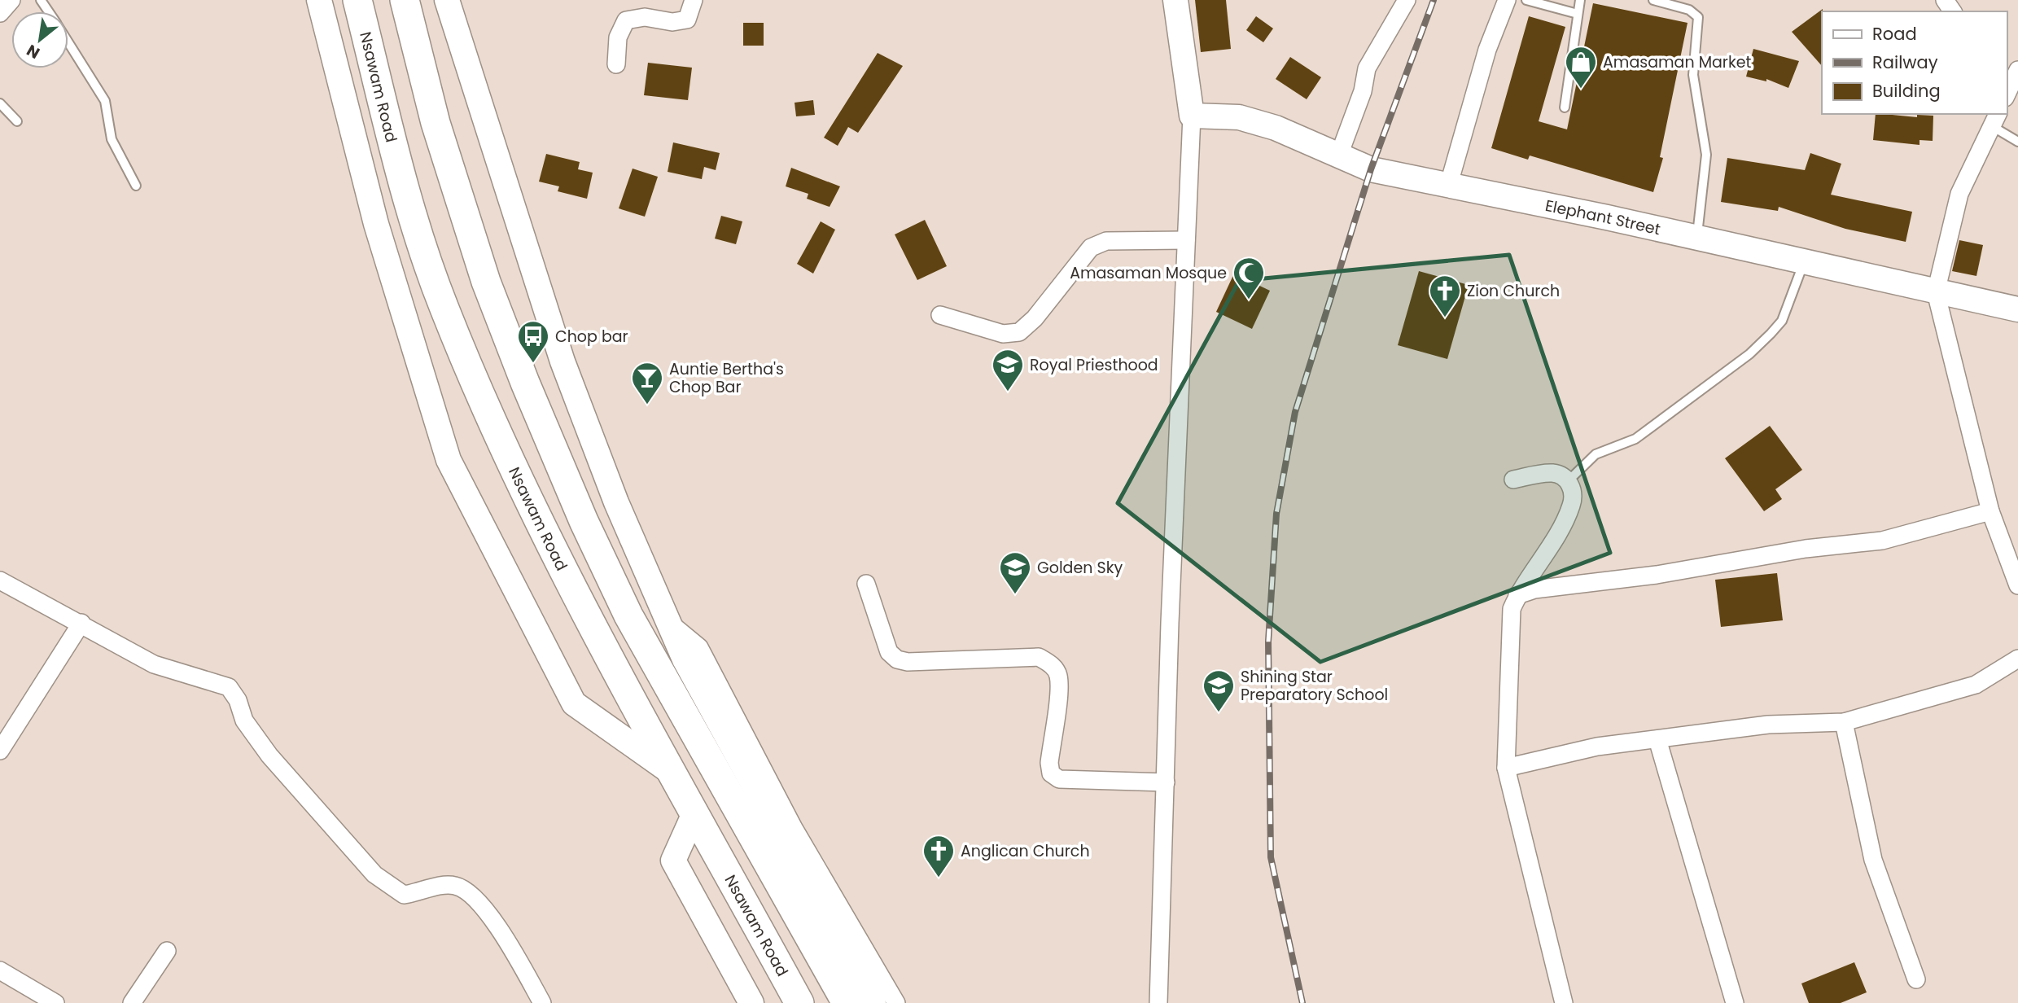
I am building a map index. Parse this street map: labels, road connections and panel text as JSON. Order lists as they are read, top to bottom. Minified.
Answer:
{"streets":{"highway":["Nsawam Road"],"main road":["Elephant Street"]},"places":{"shop":["Amasaman Market"],"mosque":["Amasaman Mosque"],"church":["Zion Church","Anglican Church"],"bus stop":["Chop bar"],"school or university":["Royal Priesthood","Golden Sky","Shining Star Preparatory School"],"bar":["Auntie Bertha's Chop Bar"]},"legend":["Road","Railway","Building"],"north":"bottom left"}
